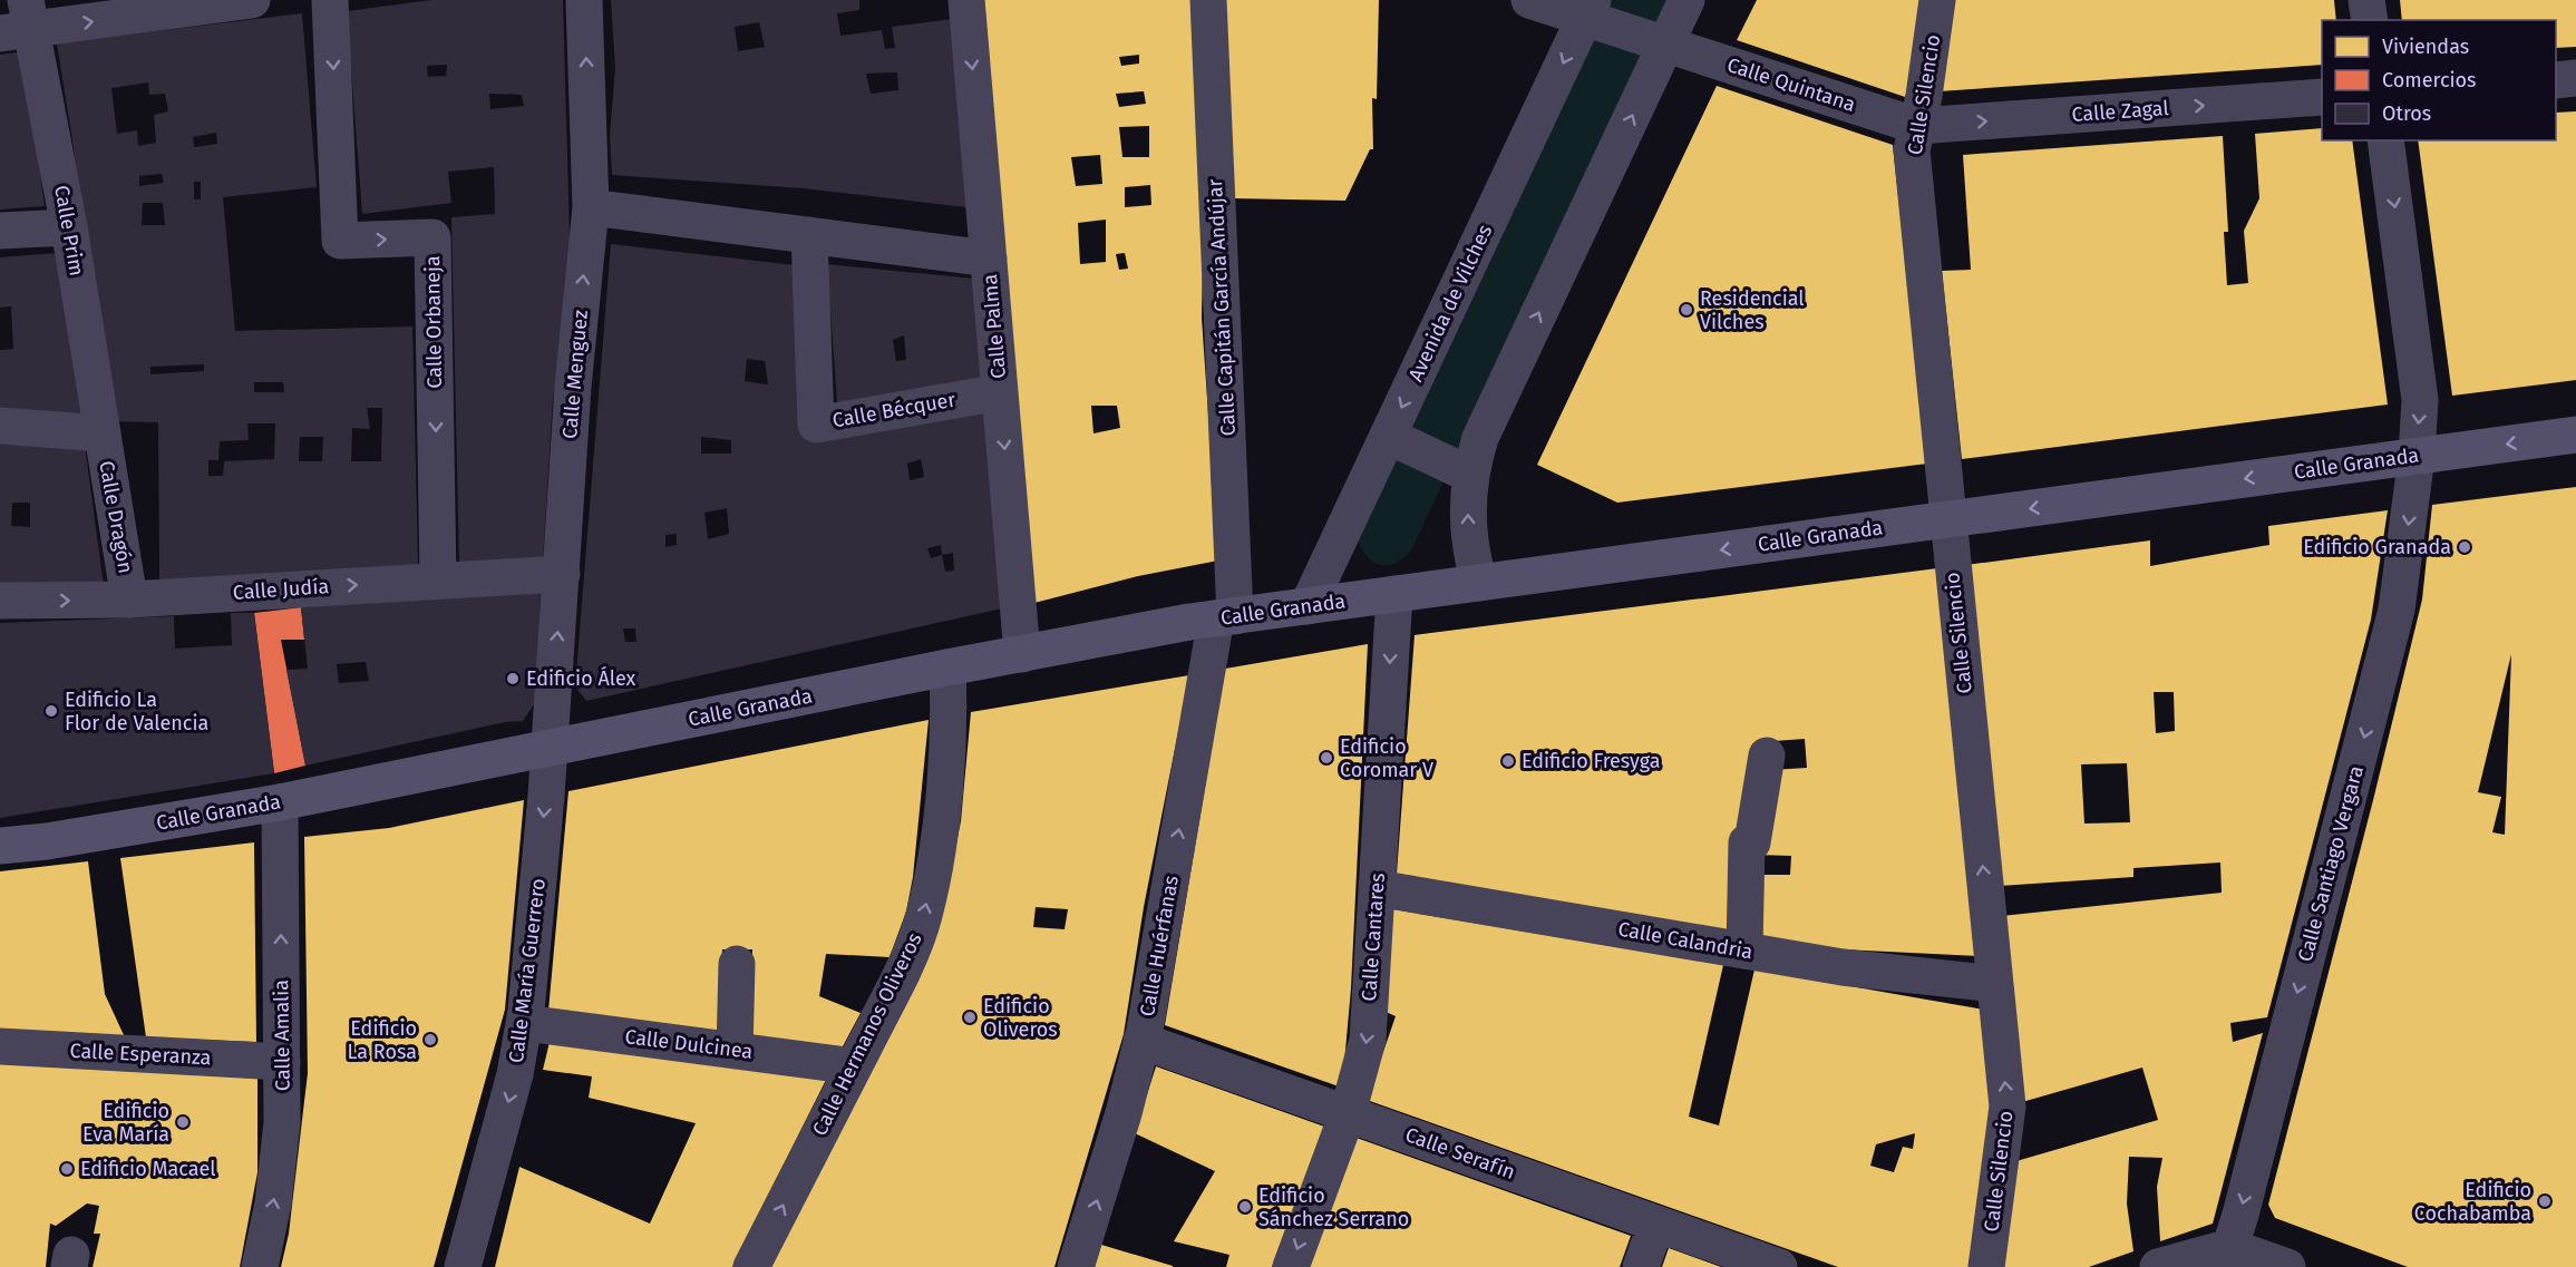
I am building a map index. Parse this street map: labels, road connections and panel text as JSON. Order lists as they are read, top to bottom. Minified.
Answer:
{"streets":{"main road":["Calle Granada"],"street":["Calle Quintana","Calle Silencio","Calle Zagal","Calle Prim","Avenida de Vilches","Calle Capitán García Andújar","Calle Orbaneja","Calle Palma","Calle Menguez","Calle Bécquer","Calle Dragón","Calle Judía","Calle Santiago Vergara","Calle Cantares","Calle Calandria","Calle Huérfanas","Calle María Guerrero","Calle Hermanos Oliveros","Calle Amalia","Calle Dulcinea","Calle Esperanza","Calle Serafín"]},"crossings":[["Calle Quintana","Calle Silencio"],["Calle Quintana","Calle Zagal"],["Calle Quintana","Avenida de Vilches"],["Calle Silencio","Calle Zagal"],["Calle Silencio","Calle Granada"],["Calle Silencio","Calle Calandria"],["Calle Prim","Calle Dragón"],["Avenida de Vilches","Calle Granada"],["Calle Capitán García Andújar","Calle Granada"],["Calle Capitán García Andújar","Calle Huérfanas"],["Calle Orbaneja","Calle Judía"],["Calle Palma","Calle Bécquer"],["Calle Palma","Calle Granada"],["Calle Menguez","Calle Granada"],["Calle Menguez","Calle Judía"],["Calle Menguez","Calle María Guerrero"],["Calle Granada","Calle Santiago Vergara"],["Calle Granada","Calle Cantares"],["Calle Granada","Calle Huérfanas"],["Calle Granada","Calle María Guerrero"],["Calle Granada","Calle Hermanos Oliveros"],["Calle Granada","Calle Amalia"],["Calle Dragón","Calle Judía"],["Calle Cantares","Calle Calandria"],["Calle Cantares","Calle Serafín"],["Calle Huérfanas","Calle Serafín"],["Calle María Guerrero","Calle Dulcinea"],["Calle Hermanos Oliveros","Calle Dulcinea"],["Calle Amalia","Calle Esperanza"]],"one_way":["Calle Silencio","Calle Zagal","Calle Orbaneja","Calle Palma","Calle Menguez","Calle Granada","Calle Judía","Calle Santiago Vergara","Calle Cantares","Calle Huérfanas","Calle María Guerrero","Calle Hermanos Oliveros","Calle Amalia"],"places":["Residencial Vilches","Edificio Granada","Edificio Álex","Edificio La Flor de Valencia","Edificio Coromar V","Edificio Fresyga","Edificio Oliveros","Edificio La Rosa","Edificio Eva María","Edificio Macael","Edificio Cochabamba","Edificio Sánchez Serrano"],"legend":["Viviendas","Comercios","Otros"]}
